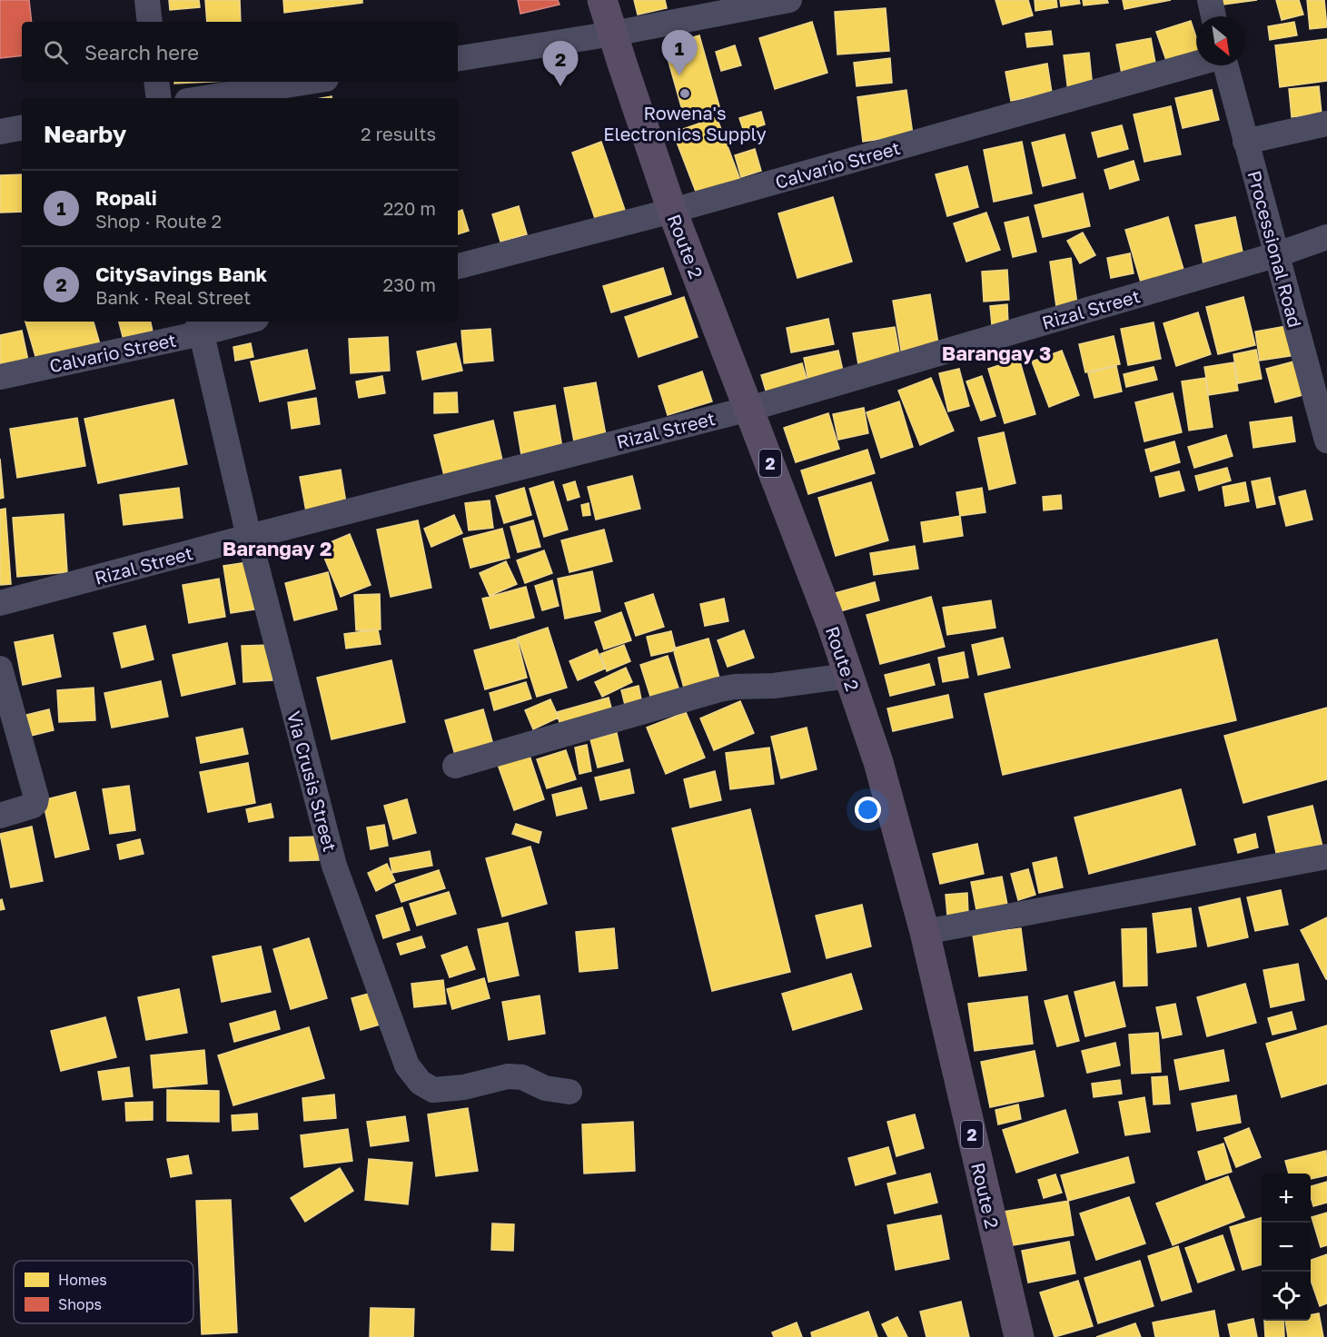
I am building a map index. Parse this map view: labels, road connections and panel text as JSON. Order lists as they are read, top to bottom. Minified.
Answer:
{"streets":{"highway":["Route 2","2"],"street":["Calvario Street","Processional Road","Rizal Street","Via Crusis Street"]},"crossings":[["Calvario Street","Route 2"],["Calvario Street","Via Crusis Street"],["Route 2","Rizal Street"],["Processional Road","Rizal Street"],["Rizal Street","Via Crusis Street"]],"districts":["Barangay 3","Barangay 2"],"places":["Rowena's Electronics Supply"],"legend":["Homes","Shops"],"north":"bottom right","page":{"search":"Search here","pins":["1","2"],"heading":["Nearby","2 results"],"list":[{"mark":"1","name":"Ropali","note":"Shop · Route 2","value":"220 m"},{"mark":"2","name":"CitySavings Bank","note":"Bank · Real Street","value":"230 m"}],"map_buttons":["+","−"]}}
